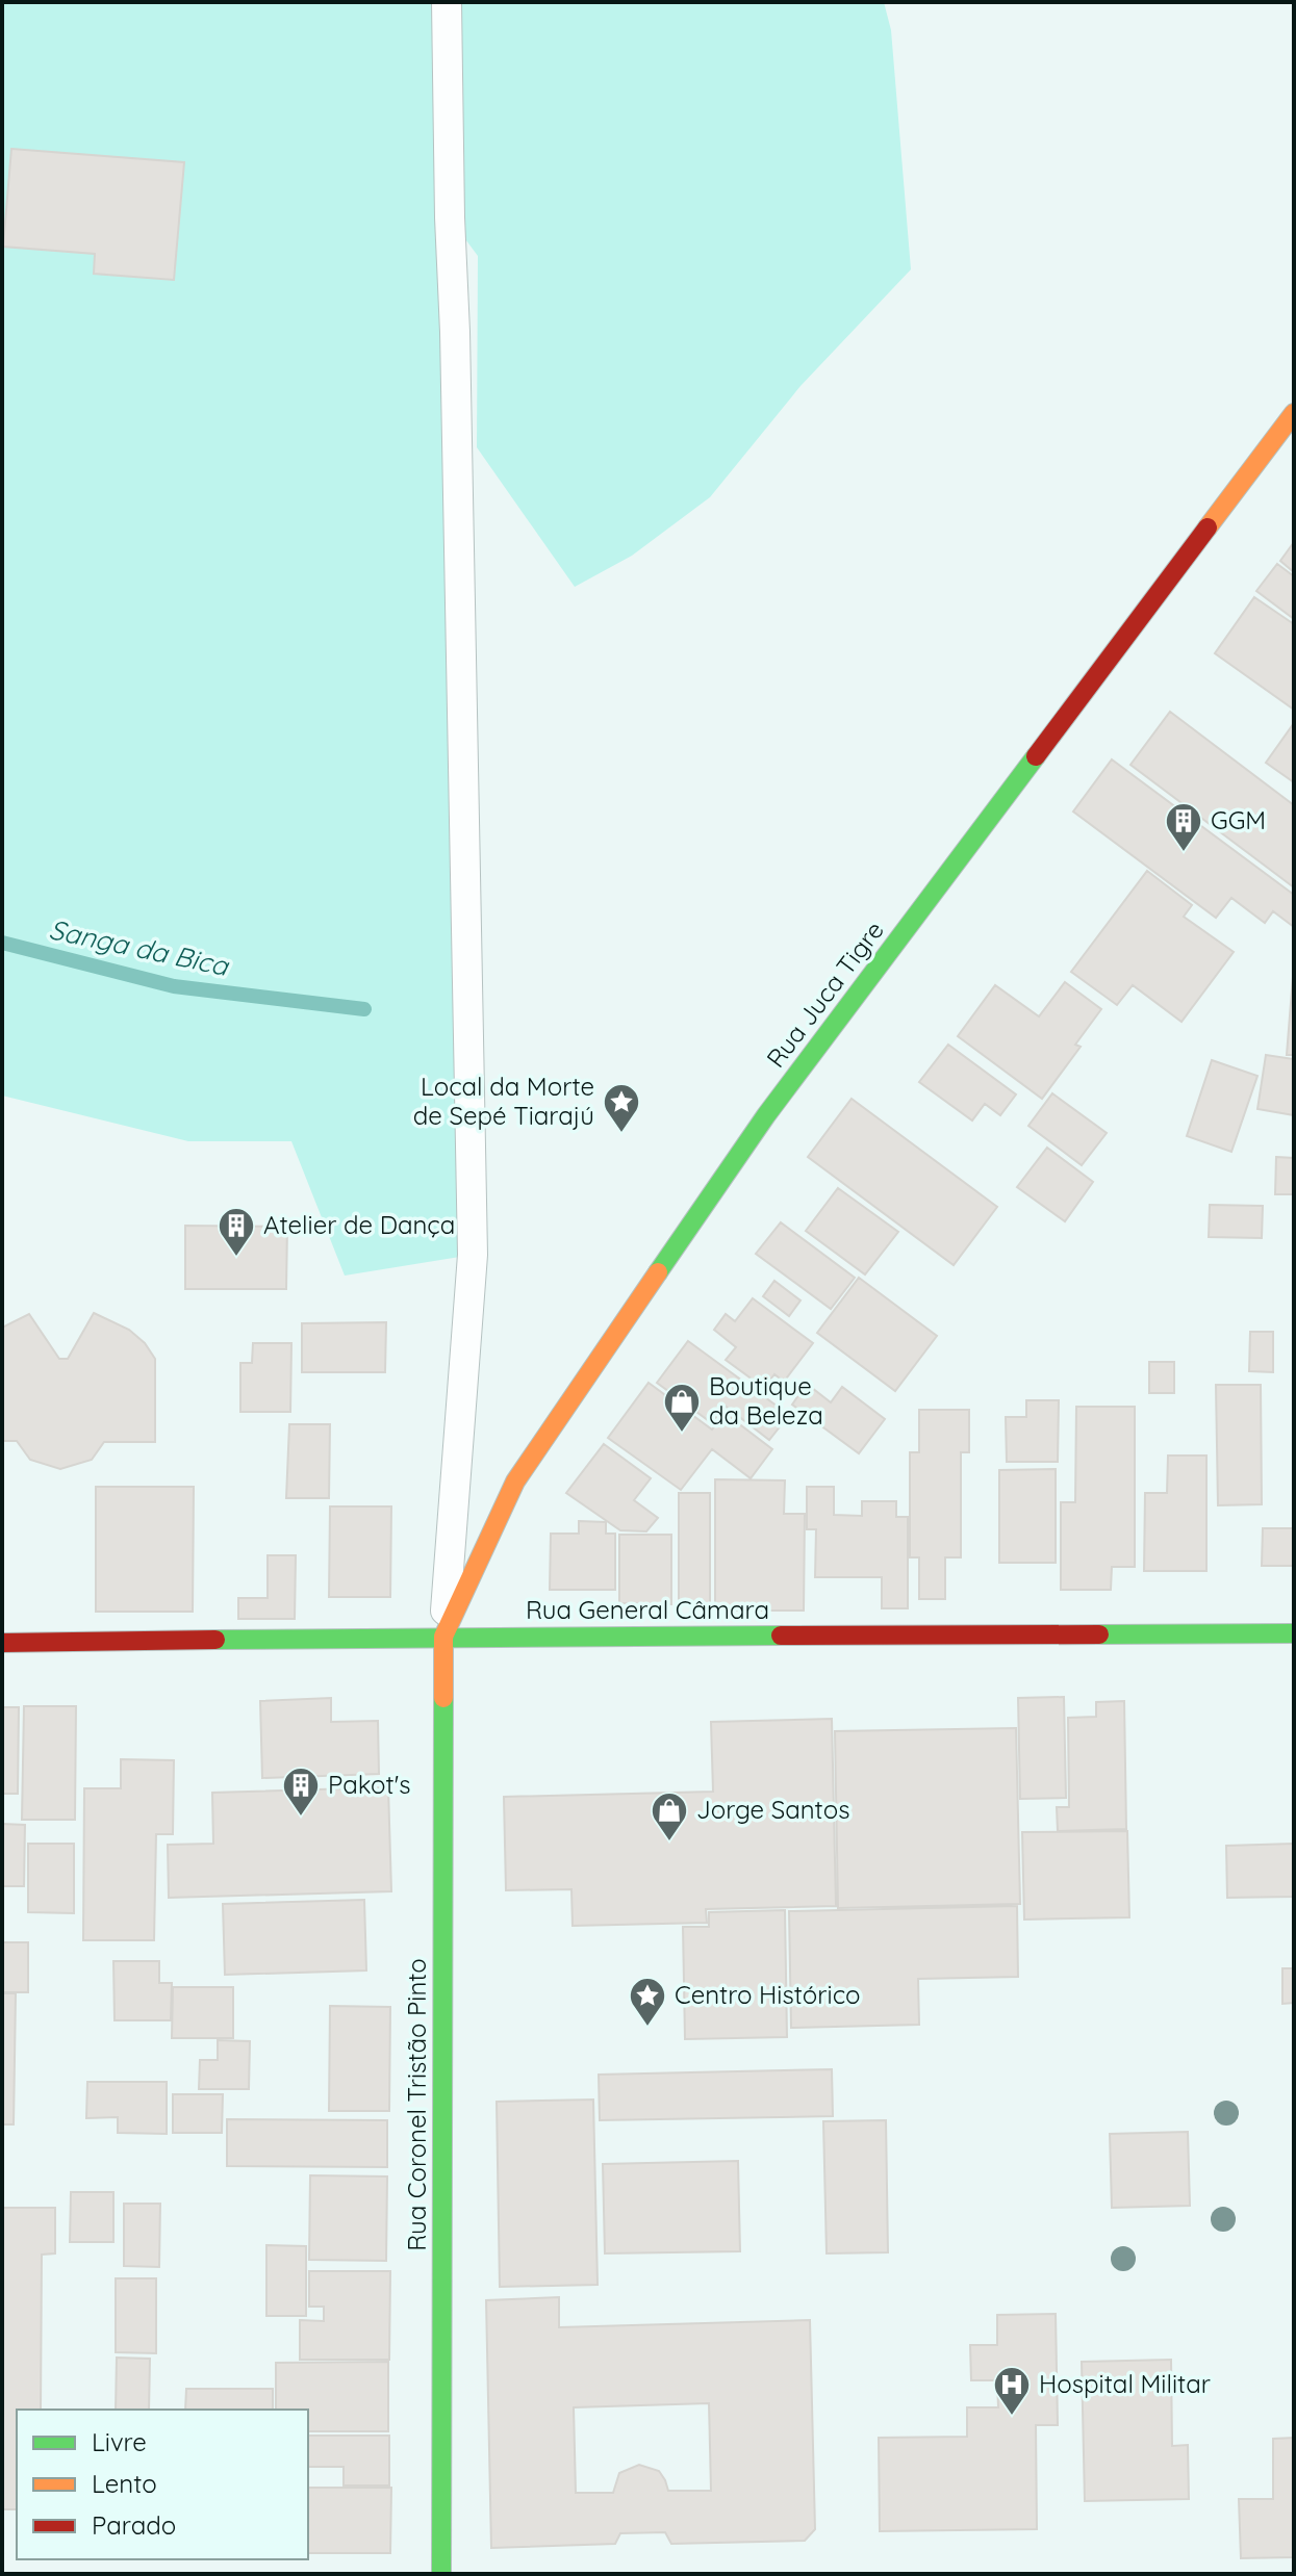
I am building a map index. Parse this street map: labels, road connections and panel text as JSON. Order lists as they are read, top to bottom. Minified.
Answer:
{"streets":{"main road":["Rua Juca Tigre","Rua General Câmara","Rua Coronel Tristão Pinto"]},"crossings":[["Rua Juca Tigre","Rua General Câmara"],["Rua Juca Tigre","Rua Coronel Tristão Pinto"],["Rua General Câmara","Rua Coronel Tristão Pinto"]],"water":["Sanga da Bica"],"places":{"building":["GGM","Atelier de Dança","Pakot's"],"place":["Local da Morte de Sepé Tiarajú","Centro Histórico"],"shop":["Boutique da Beleza","Jorge Santos"],"hospital":["Hospital Militar"]},"legend":["Livre","Lento","Parado"]}
